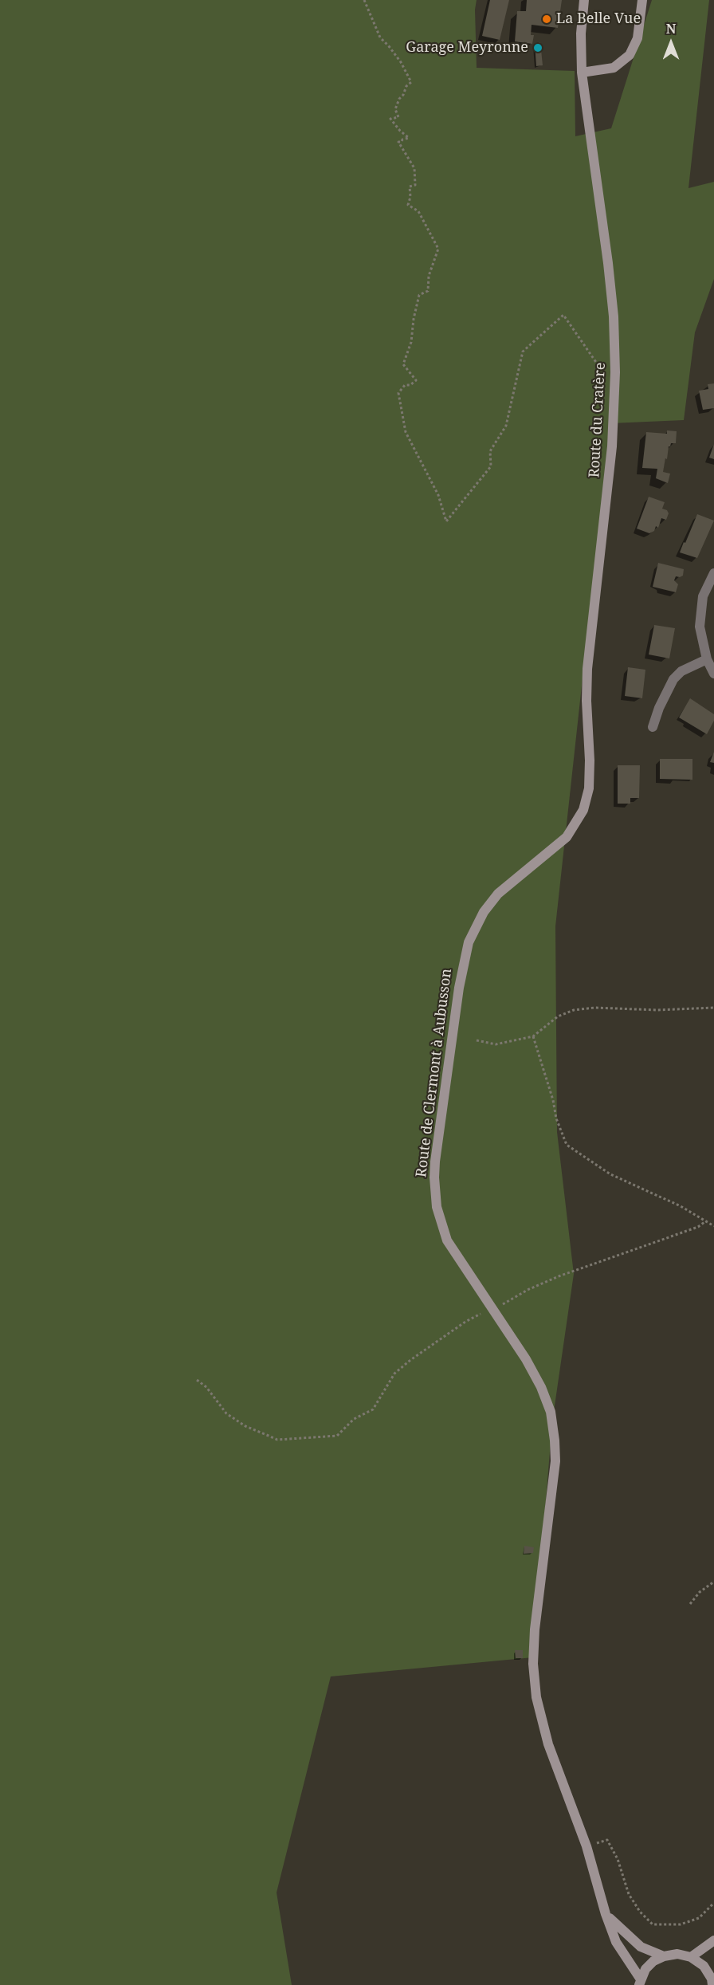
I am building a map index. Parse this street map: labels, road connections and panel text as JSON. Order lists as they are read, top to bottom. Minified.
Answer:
{"streets":{"main road":["Route du Cratère","Route de Clermont à Aubusson"]},"crossings":[["Route du Cratère","Route de Clermont à Aubusson"]],"places":["La Belle Vue","Garage Meyronne"],"north":"top"}
